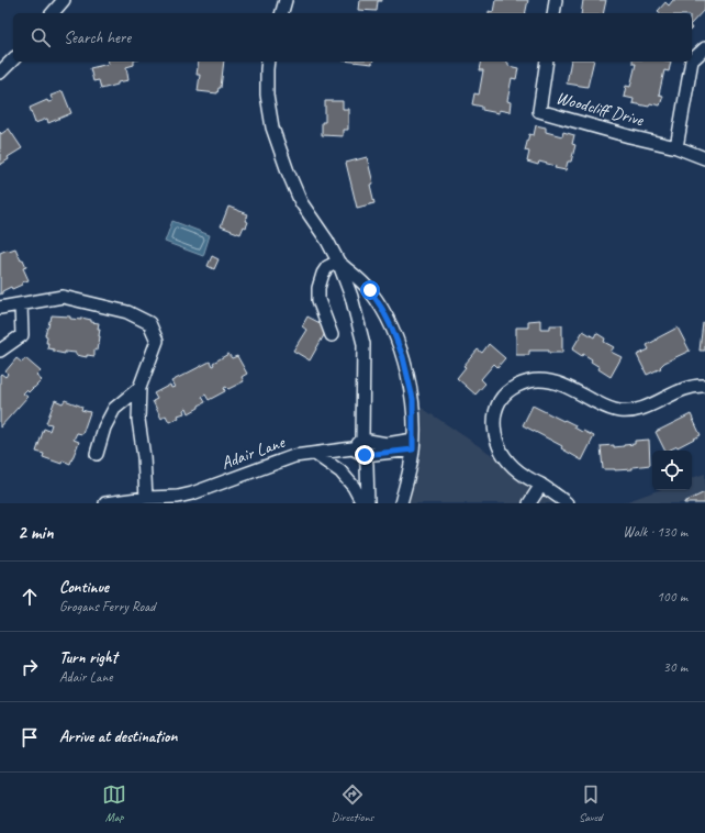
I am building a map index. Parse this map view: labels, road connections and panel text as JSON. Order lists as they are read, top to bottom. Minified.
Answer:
{"streets":{"street":["Woodcliff Drive","Adair Lane"]},"page":{"search":"Search here","heading":["2 min","Walk · 130 m"],"list":[["Continue","Grogans Ferry Road","100 m"],["Turn right","Adair Lane","30 m"],"Arrive at destination"],"nav":["Map","Directions","Saved"]}}
